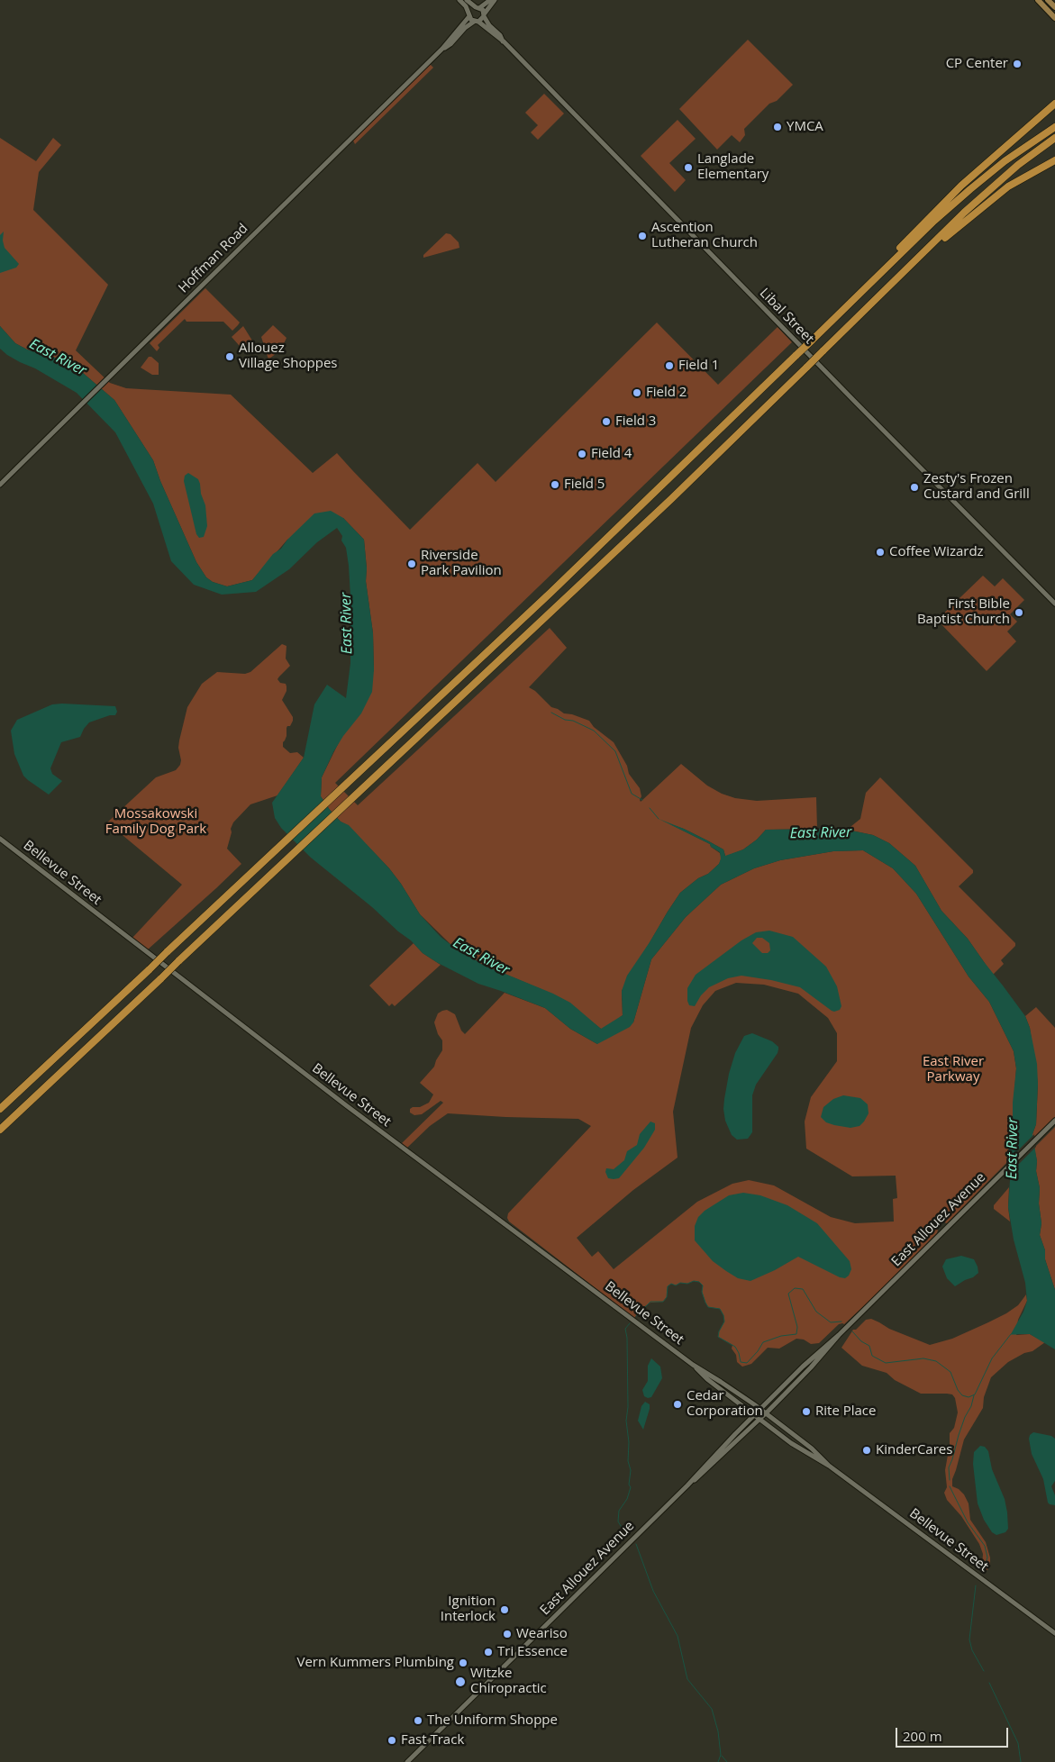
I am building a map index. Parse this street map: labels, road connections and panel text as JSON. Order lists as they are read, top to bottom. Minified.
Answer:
{"streets":{"street":["Hoffman Road","Libal Street","Bellevue Street","East Allouez Avenue"]},"crossings":[["Hoffman Road","Libal Street"],["Bellevue Street","East Allouez Avenue"]],"water":["East River"],"parks":["Mossakowski Family Dog Park","East River Parkway"],"places":["CP Center","YMCA","Langlade Elementary","Ascention Lutheran Church","Allouez Village Shoppes","Field 1","Field 2","Field 3","Field 4","Field 5","Zesty's Frozen Custard and Grill","Coffee Wizardz","Riverside Park Pavilion","First Bible Baptist Church","Cedar Corporation","Rite Place","KinderCares","Ignition Interlock","Weariso","Tri Essence","Vern Kummers Plumbing","Witzke Chiropractic","The Uniform Shoppe","Fast Track"],"scale_bar":"200 m"}
